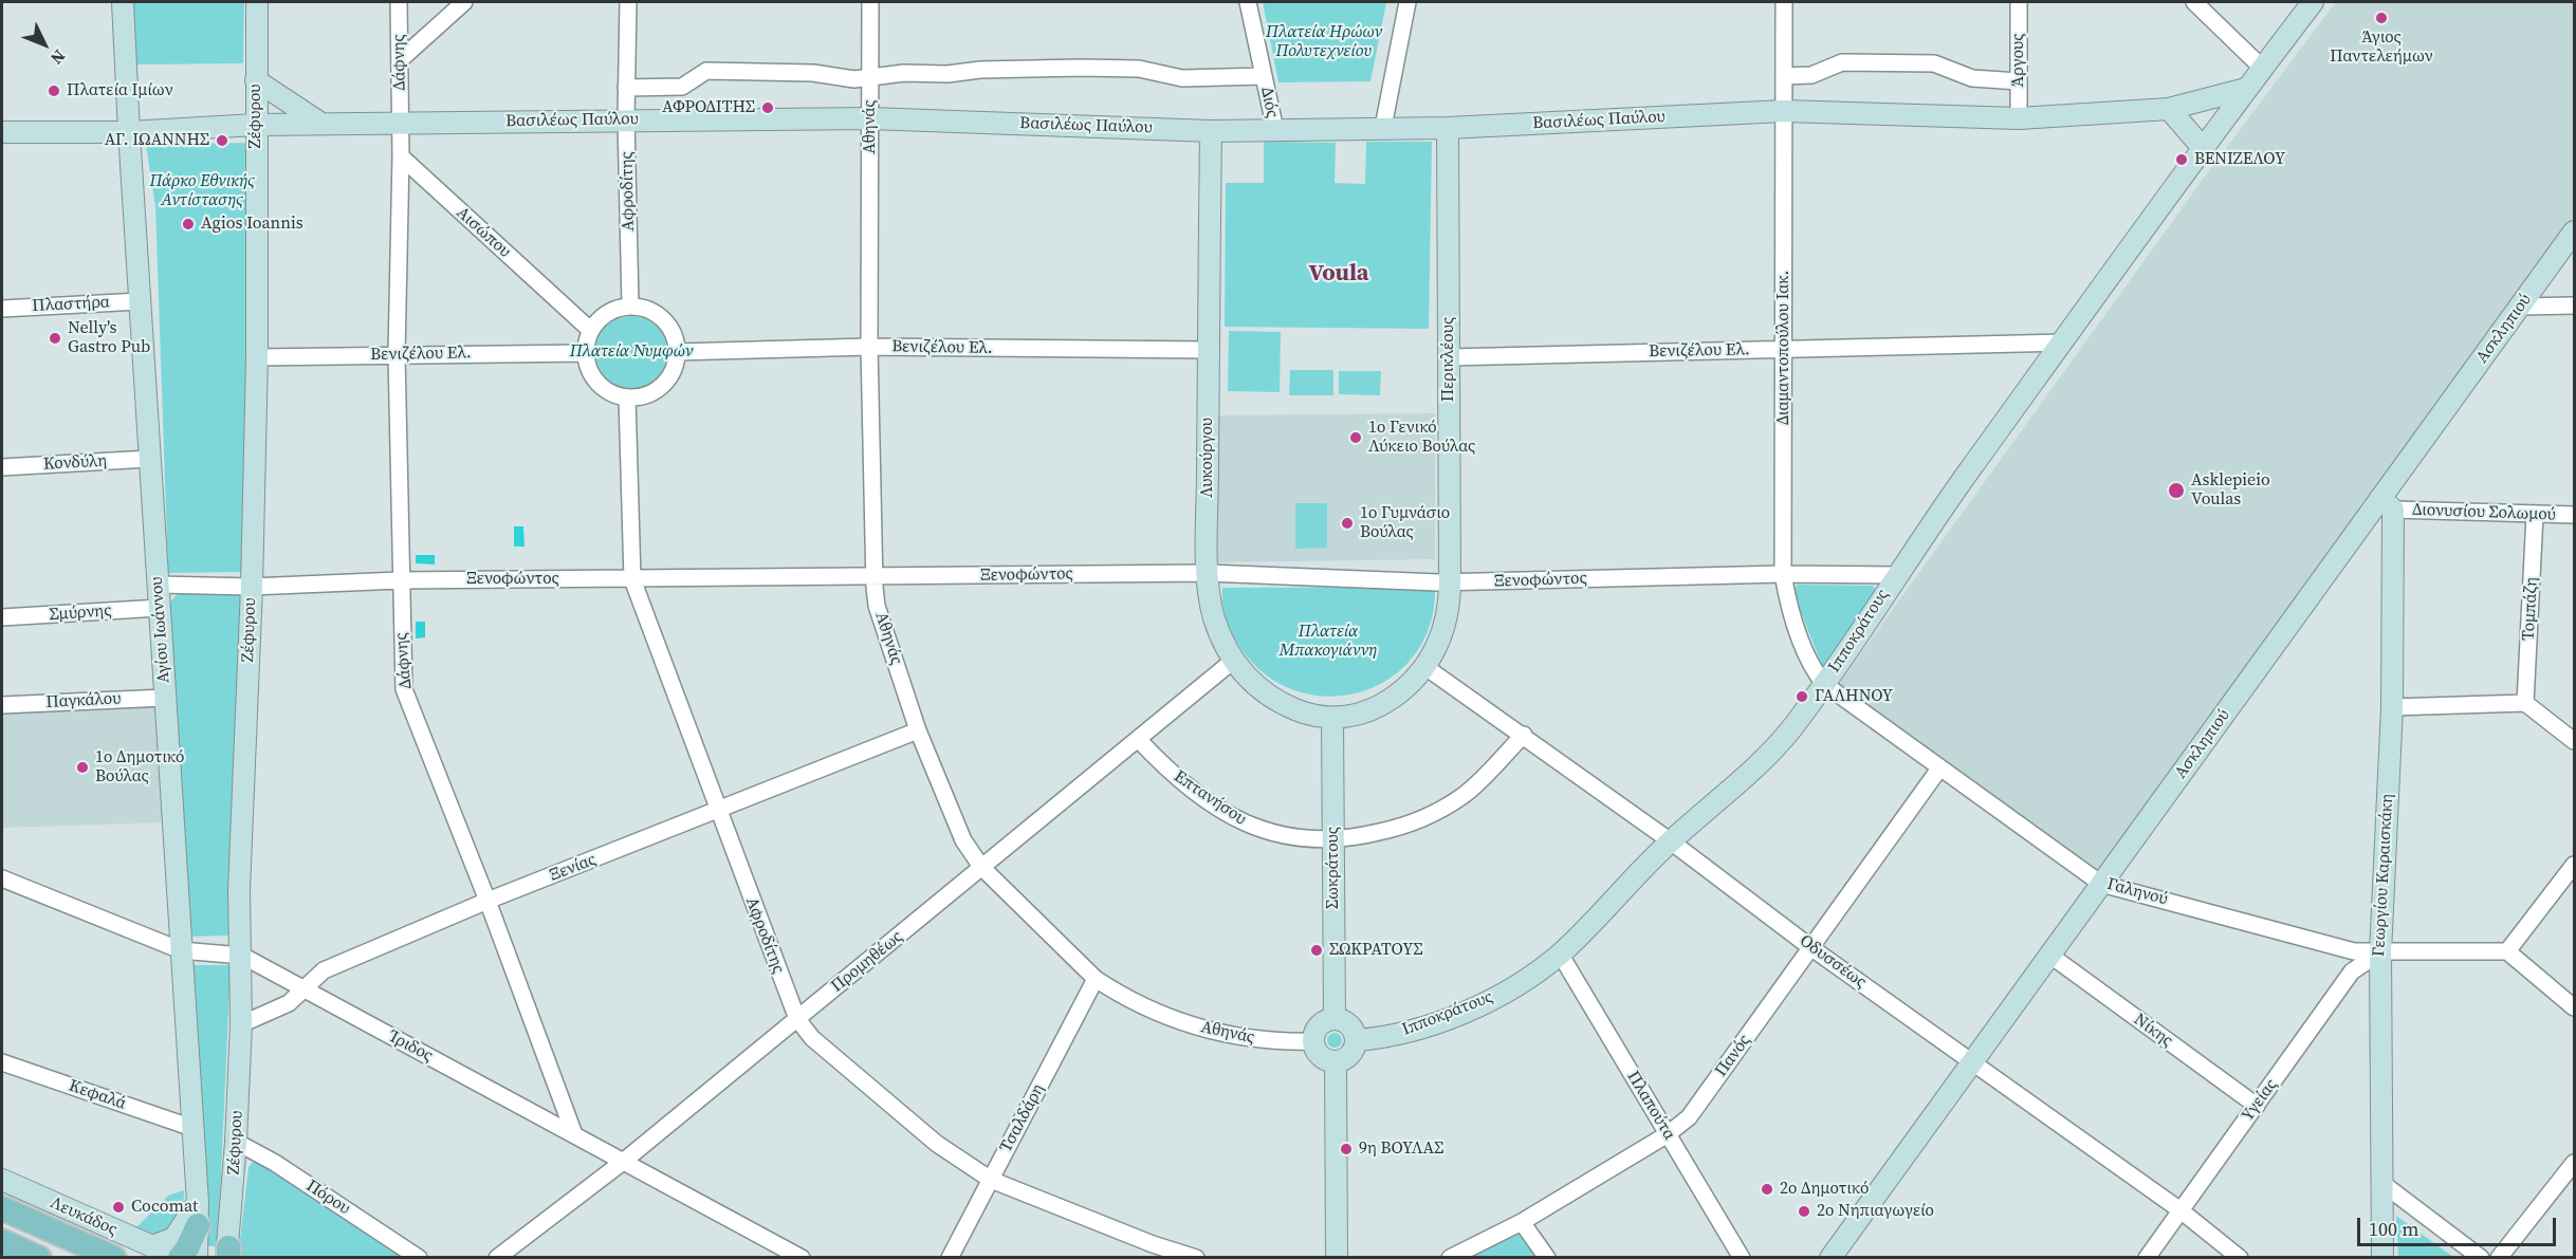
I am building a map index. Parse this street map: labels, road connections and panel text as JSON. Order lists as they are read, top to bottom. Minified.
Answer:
{"streets":{"street":["Άργους","Δάφνης","Διός","Ζέφυρου","Βασιλέως Παύλου","Αθηνάς","Αφροδίτης","Αισώπου","Πλαστήρα","Ασκληπιού","Βενιζέλου Ελ.","Διαμαντοπούλου Ιακ.","Περικλέους","Λυκούργου","Κονδύλη","Διονυσίου Σολωμού","Ξενοφώντος","Τομπάζη","Σμύρνης","Αγίου Ιωάννου","Ιπποκράτους","Παγκάλου","Επτανήσου","Ξενίας","Σωκράτους","Γεωργίου Καραισκάκη","Γαληνού","Προμηθέως","Οδυσσέως","Νίκης","Ίριδος","Πανός","Κεφαλά","Υγείας","Πλαπούτα","Τσαλδάρη","Πόρου","Λευκάδος"]},"crossings":[["Άργους","Βασιλέως Παύλου"],["Δάφνης","Βασιλέως Παύλου"],["Δάφνης","Αισώπου"],["Δάφνης","Βενιζέλου Ελ."],["Δάφνης","Ξενοφώντος"],["Δάφνης","Ξενίας"],["Δάφνης","Ίριδος"],["Διός","Βασιλέως Παύλου"],["Ζέφυρου","Βασιλέως Παύλου"],["Ζέφυρου","Βενιζέλου Ελ."],["Ζέφυρου","Ξενοφώντος"],["Ζέφυρου","Ξενίας"],["Ζέφυρου","Ίριδος"],["Ζέφυρου","Πόρου"],["Βασιλέως Παύλου","Αθηνάς"],["Βασιλέως Παύλου","Αφροδίτης"],["Βασιλέως Παύλου","Διαμαντοπούλου Ιακ."],["Βασιλέως Παύλου","Περικλέους"],["Βασιλέως Παύλου","Λυκούργου"],["Βασιλέως Παύλου","Αγίου Ιωάννου"],["Βασιλέως Παύλου","Ιπποκράτους"],["Αθηνάς","Βενιζέλου Ελ."],["Αθηνάς","Ξενοφώντος"],["Αθηνάς","Ιπποκράτους"],["Αθηνάς","Ξενίας"],["Αθηνάς","Σωκράτους"],["Αθηνάς","Προμηθέως"],["Αθηνάς","Τσαλδάρη"],["Αφροδίτης","Αισώπου"],["Αφροδίτης","Βενιζέλου Ελ."],["Αφροδίτης","Ξενοφώντος"],["Αφροδίτης","Ξενίας"],["Αφροδίτης","Προμηθέως"],["Αφροδίτης","Τσαλδάρη"],["Αισώπου","Βενιζέλου Ελ."],["Πλαστήρα","Αγίου Ιωάννου"],["Ασκληπιού","Διονυσίου Σολωμού"],["Ασκληπιού","Γεωργίου Καραισκάκη"],["Ασκληπιού","Γαληνού"],["Ασκληπιού","Οδυσσέως"],["Ασκληπιού","Νίκης"],["Βενιζέλου Ελ.","Διαμαντοπούλου Ιακ."],["Βενιζέλου Ελ.","Περικλέους"],["Βενιζέλου Ελ.","Λυκούργου"],["Βενιζέλου Ελ.","Ιπποκράτους"],["Διαμαντοπούλου Ιακ.","Ξενοφώντος"],["Διαμαντοπούλου Ιακ.","Ιπποκράτους"],["Διαμαντοπούλου Ιακ.","Γαληνού"],["Περικλέους","Λυκούργου"],["Περικλέους","Ξενοφώντος"],["Περικλέους","Σωκράτους"],["Περικλέους","Οδυσσέως"],["Λυκούργου","Ξενοφώντος"],["Λυκούργου","Σωκράτους"],["Λυκούργου","Προμηθέως"],["Κονδύλη","Αγίου Ιωάννου"],["Διονυσίου Σολωμού","Τομπάζη"],["Διονυσίου Σολωμού","Γεωργίου Καραισκάκη"],["Ξενοφώντος","Αγίου Ιωάννου"],["Ξενοφώντος","Ιπποκράτους"],["Σμύρνης","Αγίου Ιωάννου"],["Αγίου Ιωάννου","Παγκάλου"],["Αγίου Ιωάννου","Ίριδος"],["Αγίου Ιωάννου","Κεφαλά"],["Ιπποκράτους","Σωκράτους"],["Ιπποκράτους","Γαληνού"],["Ιπποκράτους","Οδυσσέως"],["Ιπποκράτους","Πλαπούτα"],["Επτανήσου","Σωκράτους"],["Επτανήσου","Προμηθέως"],["Επτανήσου","Οδυσσέως"],["Ξενίας","Ίριδος"],["Γεωργίου Καραισκάκη","Γαληνού"],["Γεωργίου Καραισκάκη","Υγείας"],["Γαληνού","Πανός"],["Γαληνού","Υγείας"],["Προμηθέως","Ίριδος"],["Οδυσσέως","Πανός"],["Οδυσσέως","Υγείας"],["Νίκης","Υγείας"],["Πανός","Πλαπούτα"]],"districts":["Voula"],"parks":["Πλατεία Ηρώων Πολυτεχνείου","Πάρκο Εθνικής Αντίστασης","Πλατεία Νυμφών","Πλατεία Μπακογιάννη"],"places":["Άγιος Παντελεήμων","Πλατεία Ιμίων","ΑΦΡΟΔΙΤΗΣ","ΑΓ. ΙΩΑΝΝΗΣ","ΒΕΝΙΖΕΛΟΥ","Agios Ioannis","Nelly's Gastro Pub","1ο Γενικό Λύκειο Βούλας","Asklepieio Voulas","1ο Γυμνάσιο Βούλας","ΓΑΛΗΝΟΥ","1ο Δημοτικό Βούλας","ΣΩΚΡΑΤΟΥΣ","9η ΒΟΥΛΑΣ","2ο Δημοτικό","Cocomat","2ο Νηπιαγωγείο"],"scale_bar":"100 m","north":"bottom right"}
